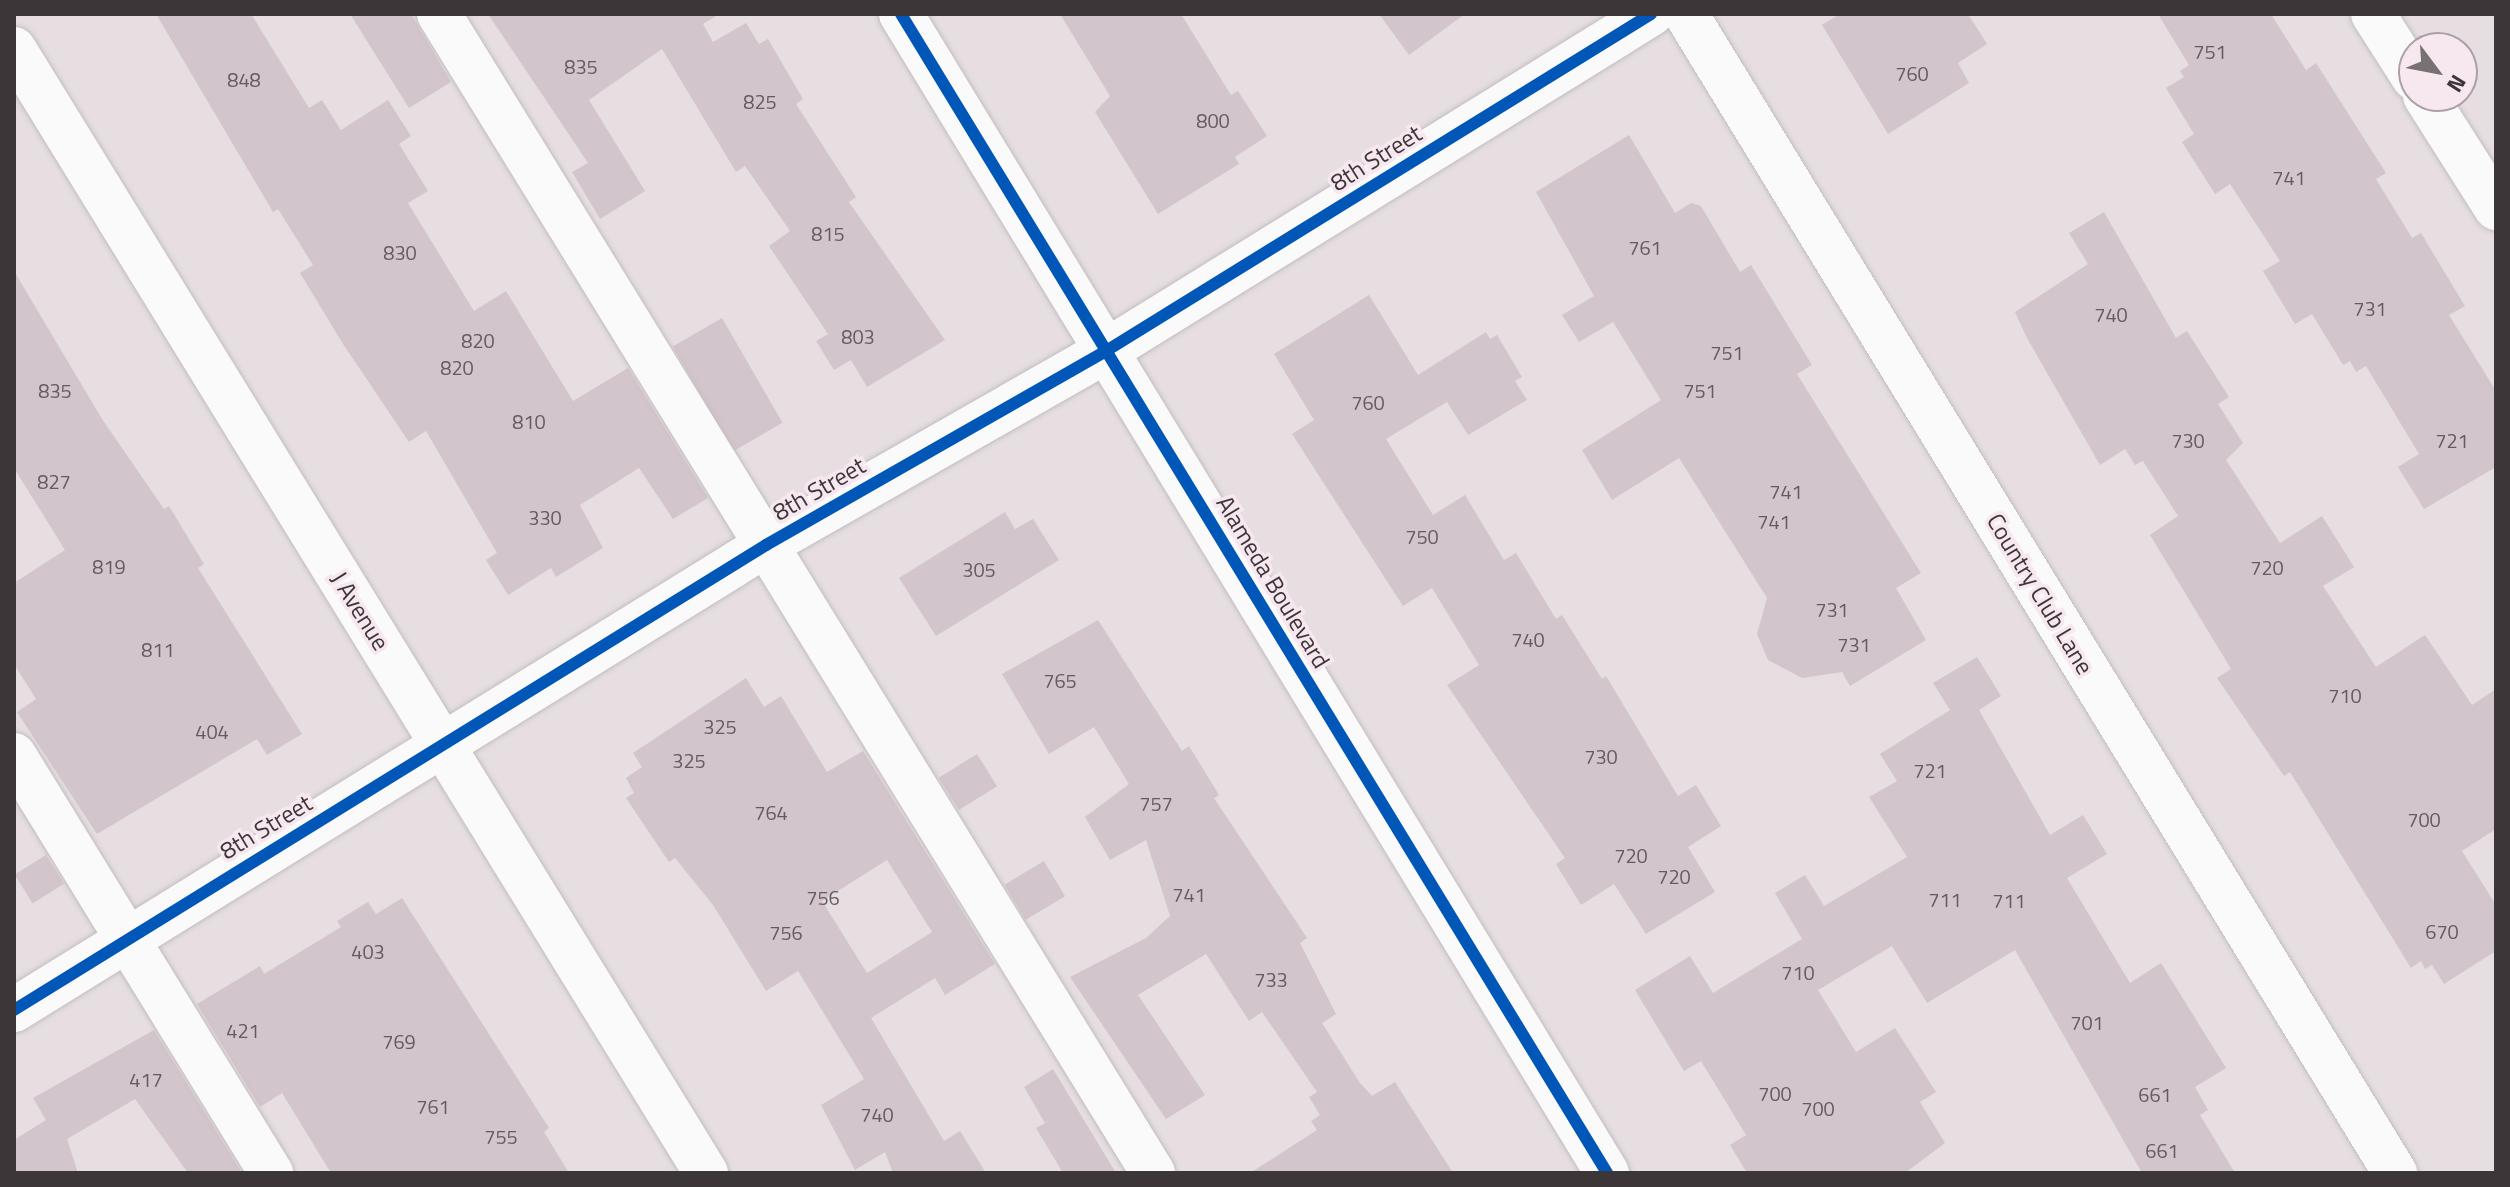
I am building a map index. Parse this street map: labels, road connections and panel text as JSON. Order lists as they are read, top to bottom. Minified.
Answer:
{"streets":{"street":["8th Street","Alameda Boulevard","Country Club Lane","J Avenue"]},"crossings":[["8th Street","Alameda Boulevard"],["8th Street","J Avenue"]],"house_numbers":["751","835","760","848","825","800","741","815","761","830","731","740","803","820","751","820","835","751","760","810","730","721","827","741","330","741","750","819","720","305","731","740","731","811","765","710","325","404","730","325","721","757","764","700","720","720","741","756","711","711","670","756","403","710","733","701","421","769","417","700","661","761","700","740","755","661"],"north":"bottom right"}
